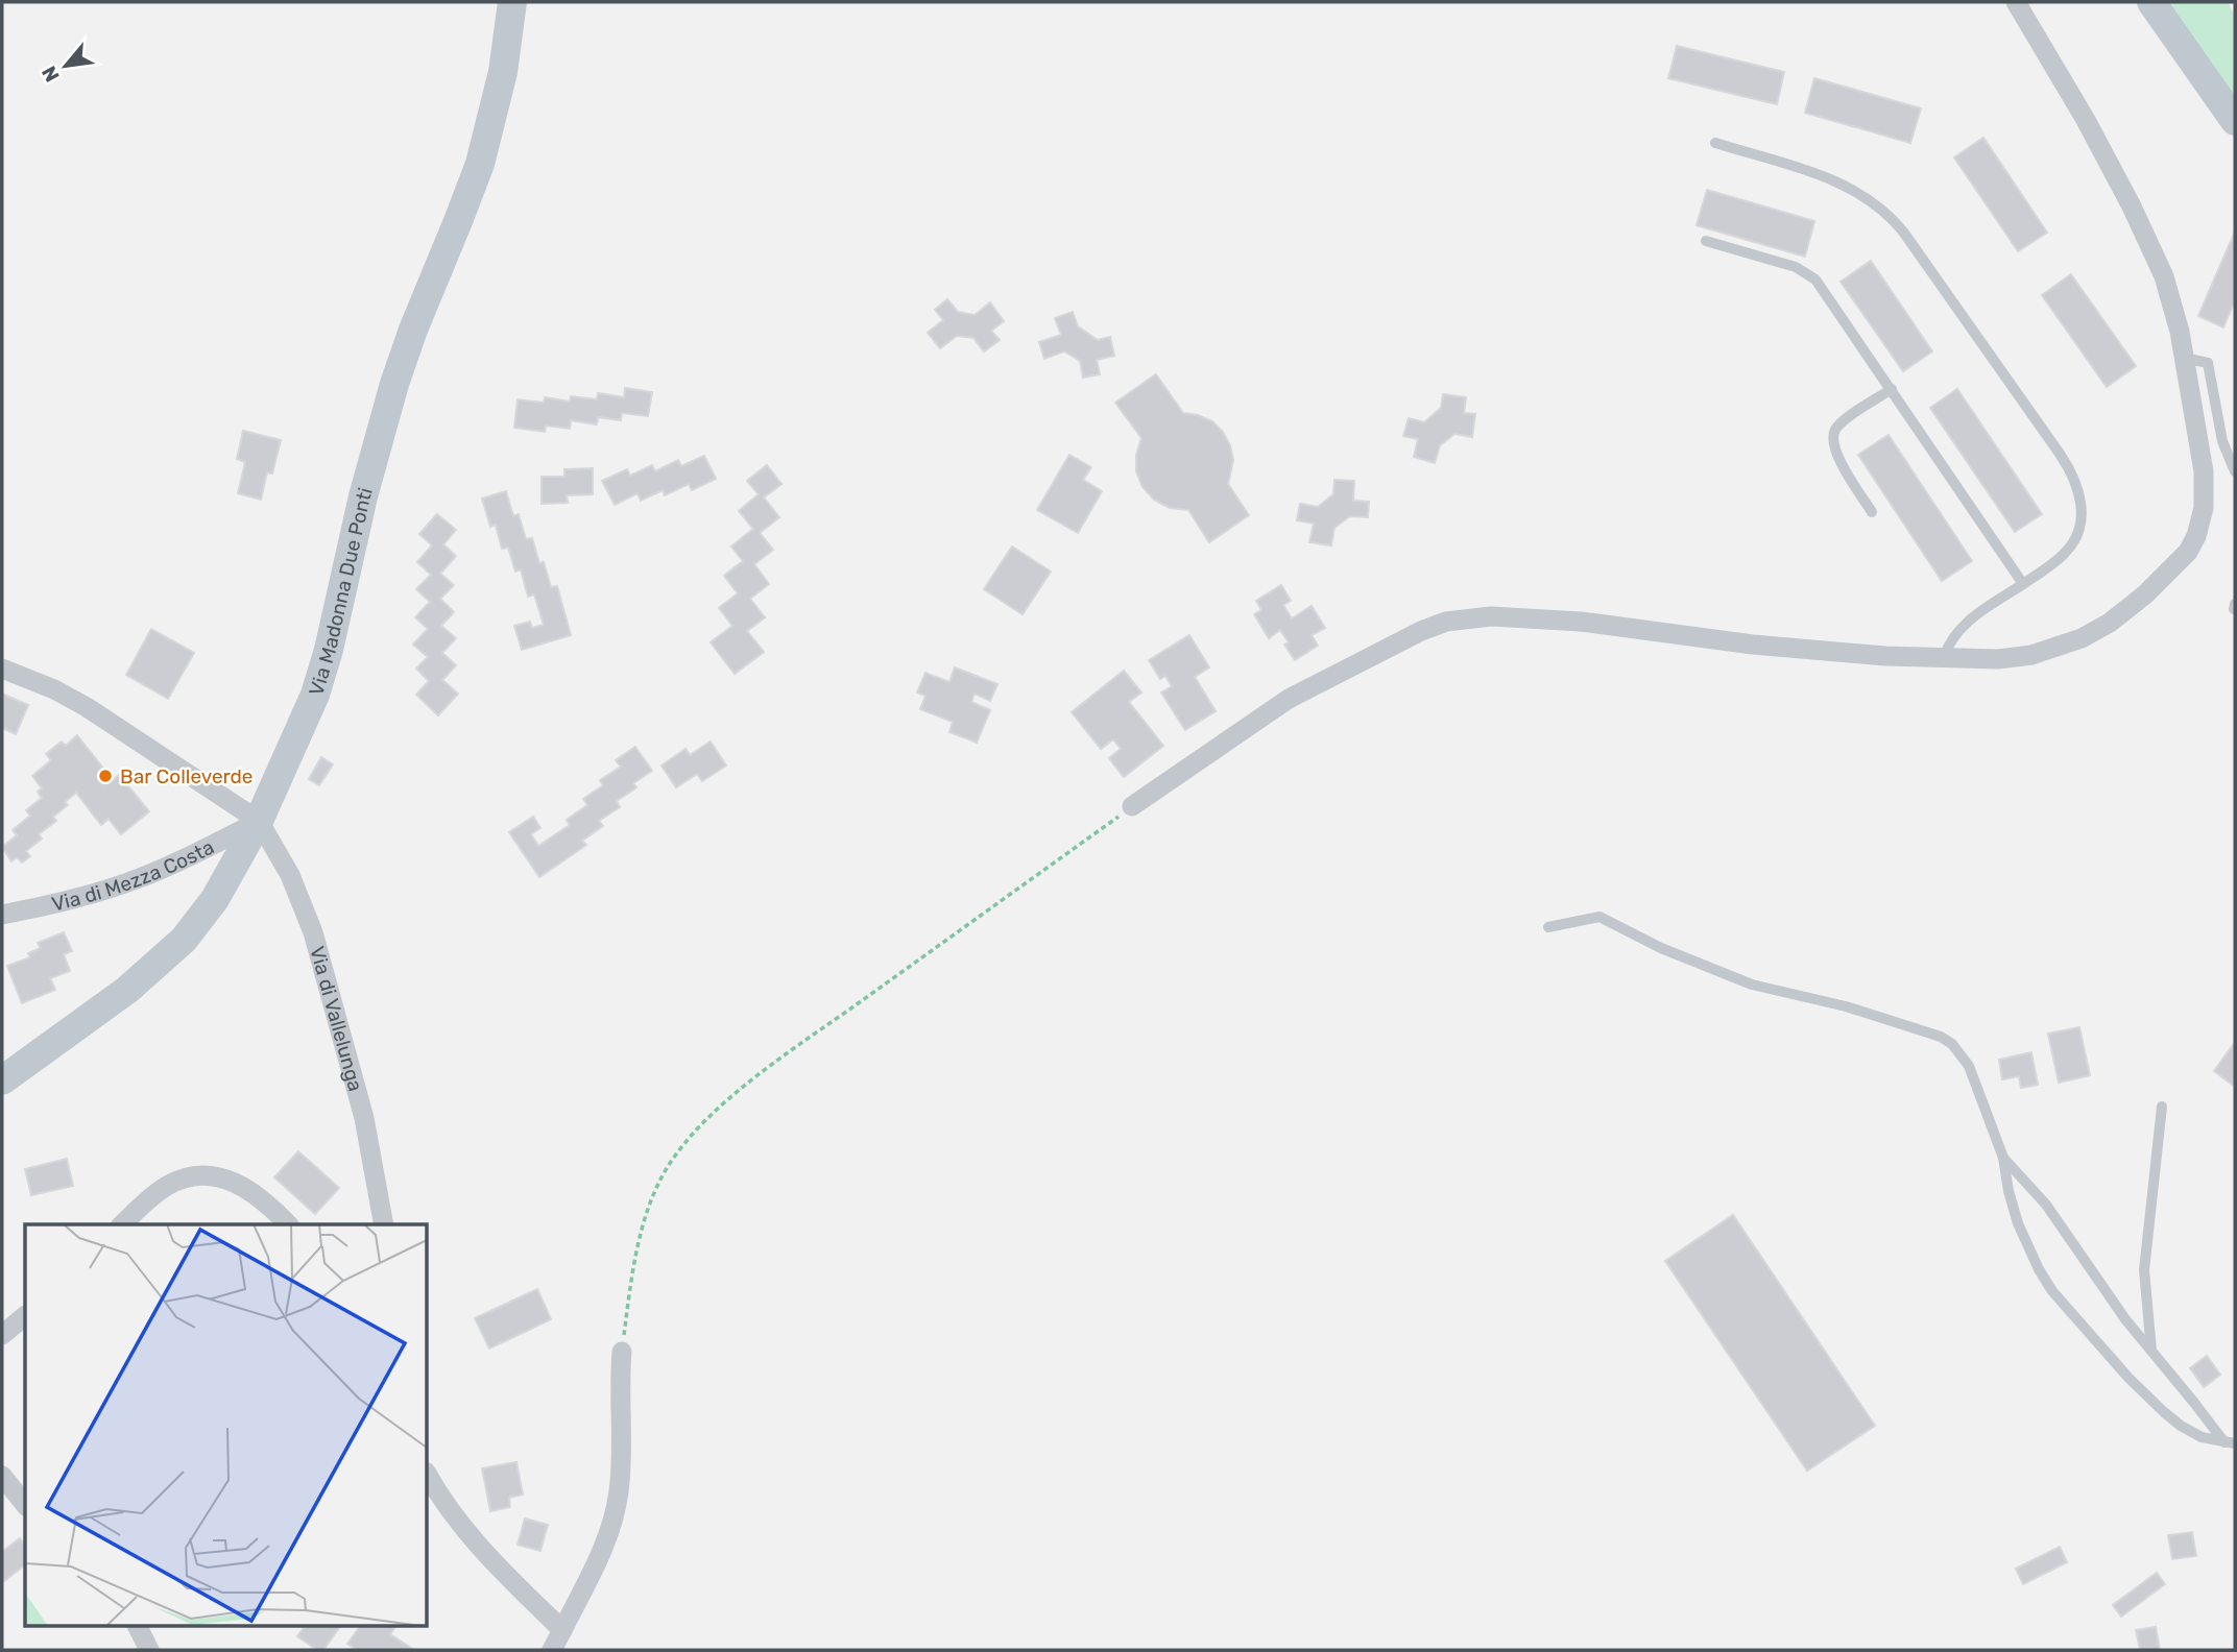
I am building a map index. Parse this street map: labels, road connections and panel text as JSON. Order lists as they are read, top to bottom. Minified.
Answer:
{"streets":{"main road":["Via Madonna Due Ponti"],"street":["Via di Mezza Costa","Via di Vallelunga"]},"crossings":[["Via Madonna Due Ponti","Via di Mezza Costa"],["Via Madonna Due Ponti","Via di Vallelunga"],["Via di Mezza Costa","Via di Vallelunga"]],"places":["Bar Colleverde"],"north":"bottom left"}
